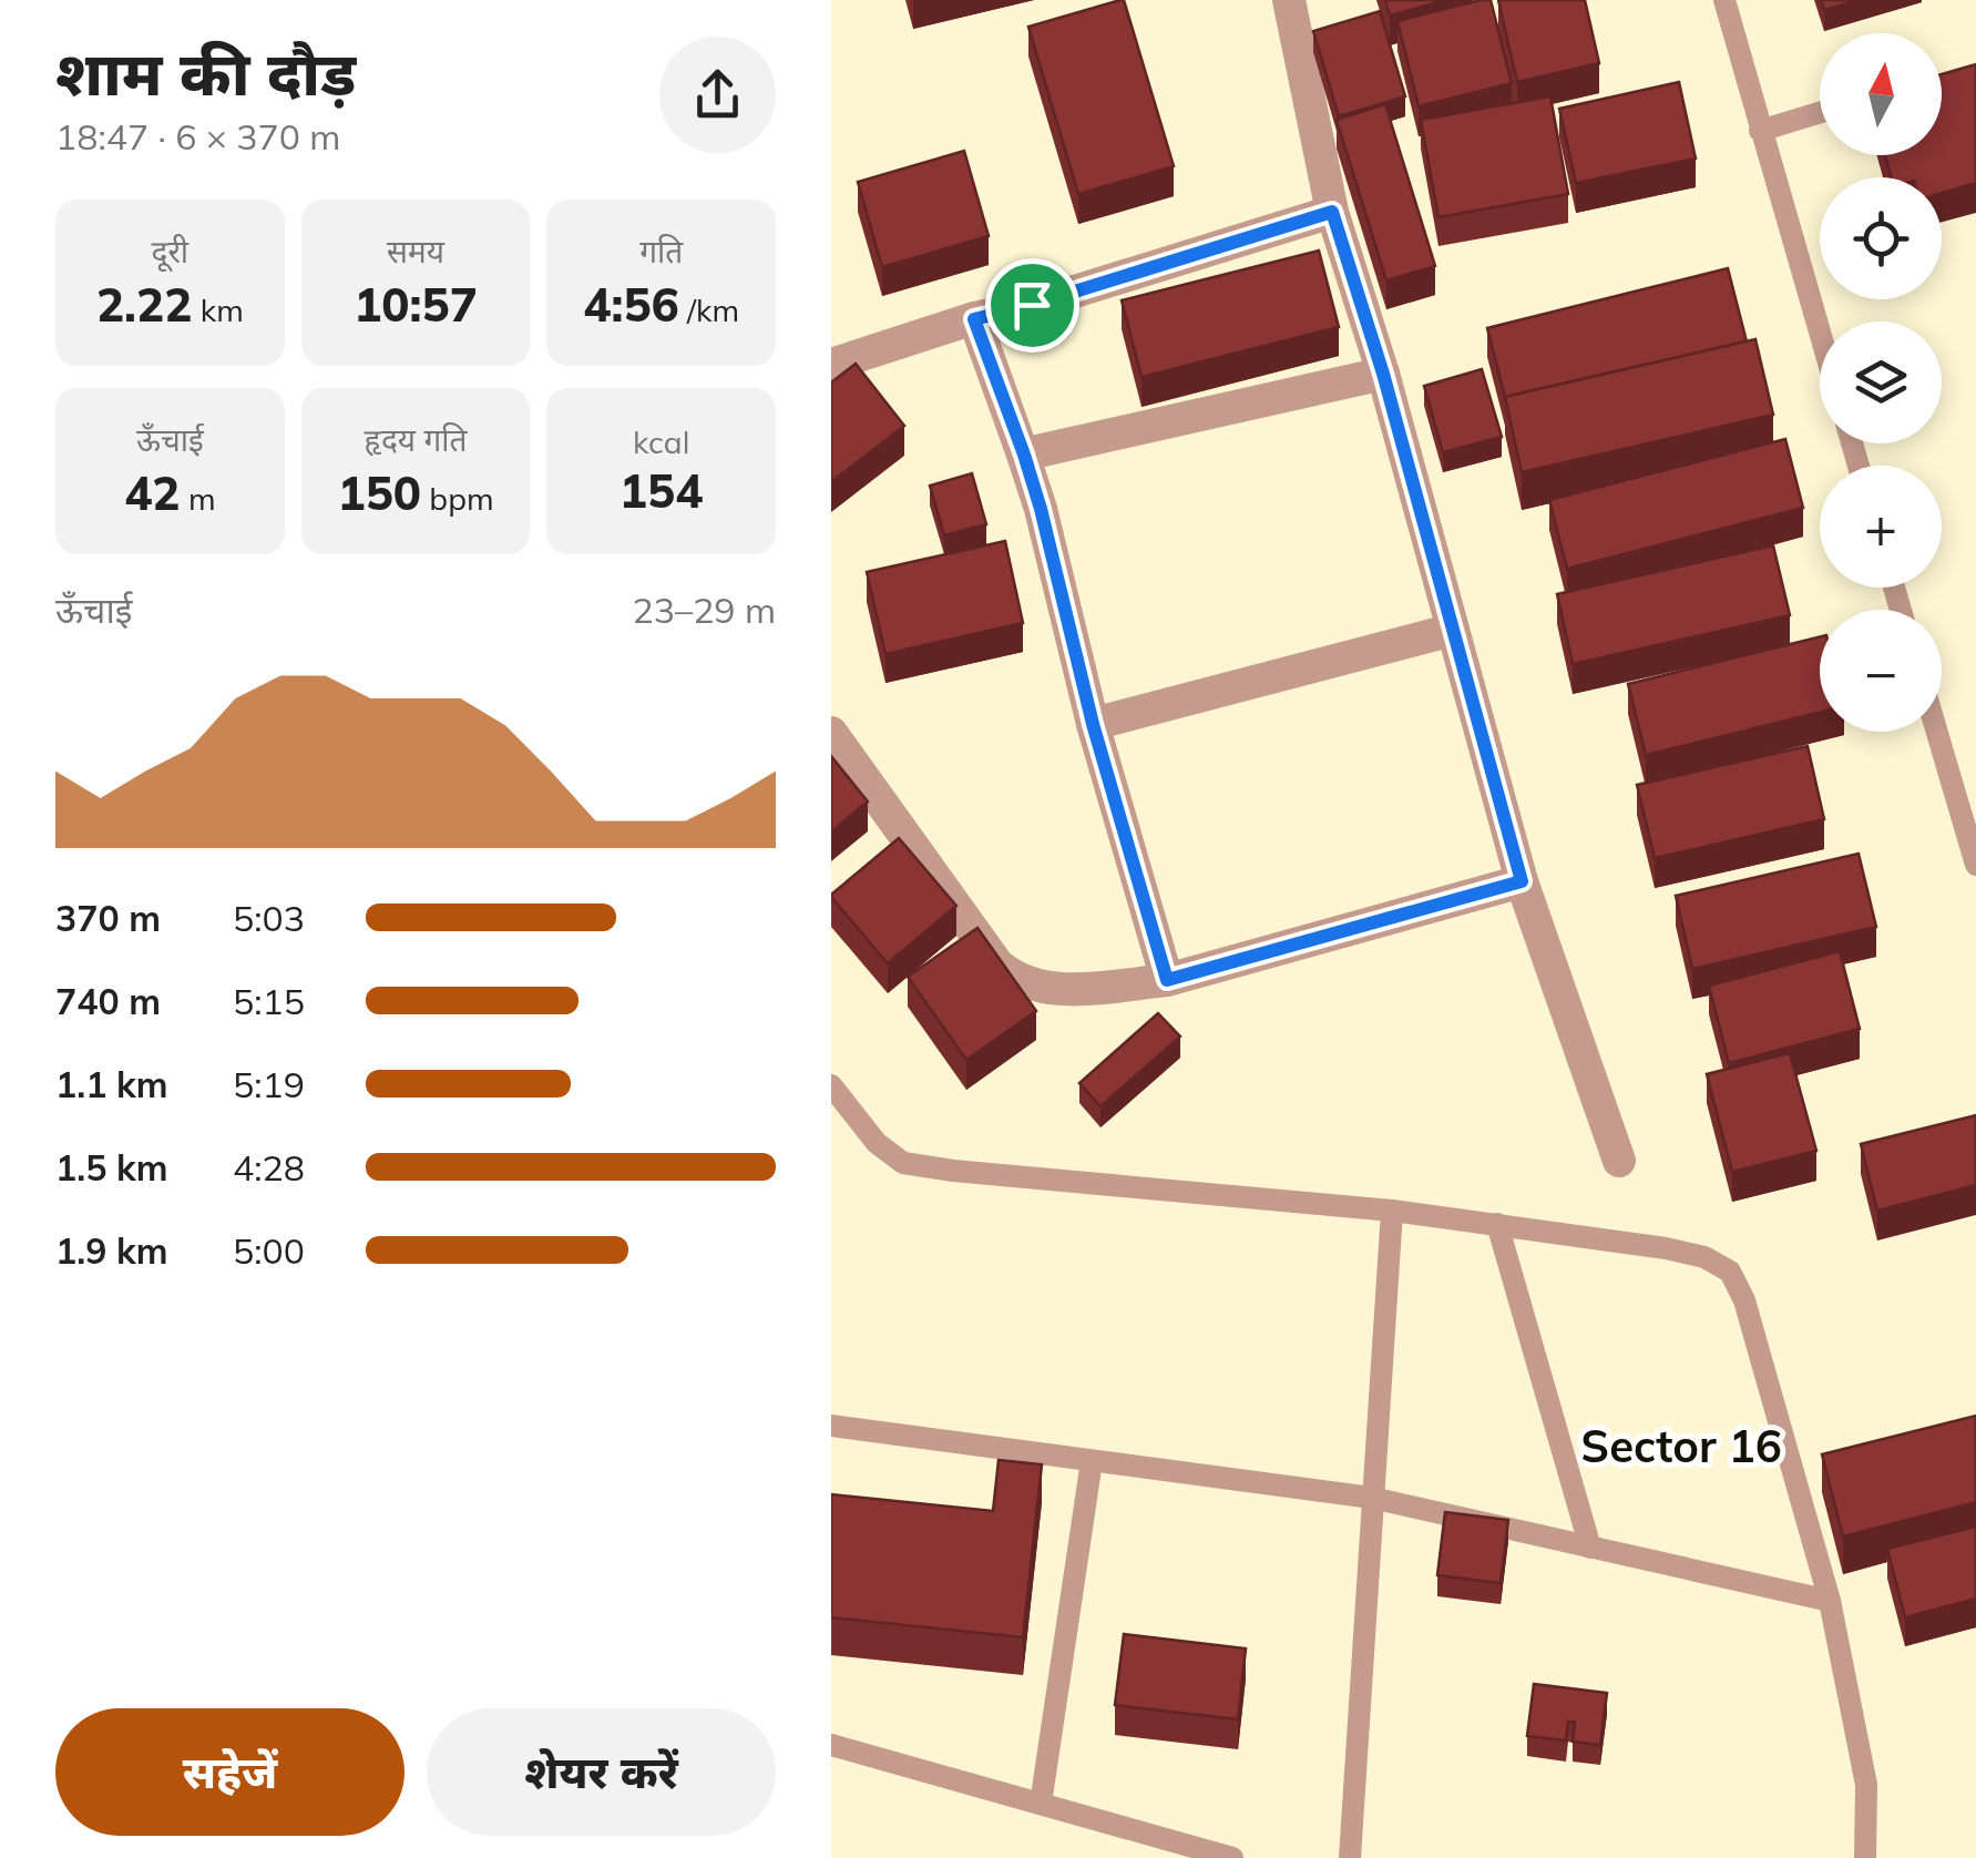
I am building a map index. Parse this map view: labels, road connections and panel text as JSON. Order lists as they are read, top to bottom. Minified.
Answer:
{"districts":["Sector 16"],"north":"top","page":{"heading":["शाम की दौड़","18:47 · 6 × 370 m"],"map_buttons":["+","−"],"stats":[["दूरी","2.22 km"],["समय","10:57"],["गति","4:56 /km"],["ऊँचाई","42 m"],["हृदय गति","150 bpm"],["kcal","154"]],"chart":["ऊँचाई","23–29 m"],"list":[{"name":"370 m","note":"5:03"},{"name":"740 m","note":"5:15"},{"name":"1.1 km","note":"5:19"},{"name":"1.5 km","note":"4:28"},{"name":"1.9 km","note":"5:00"}],"buttons":["सहेजें","शेयर करें"]}}
